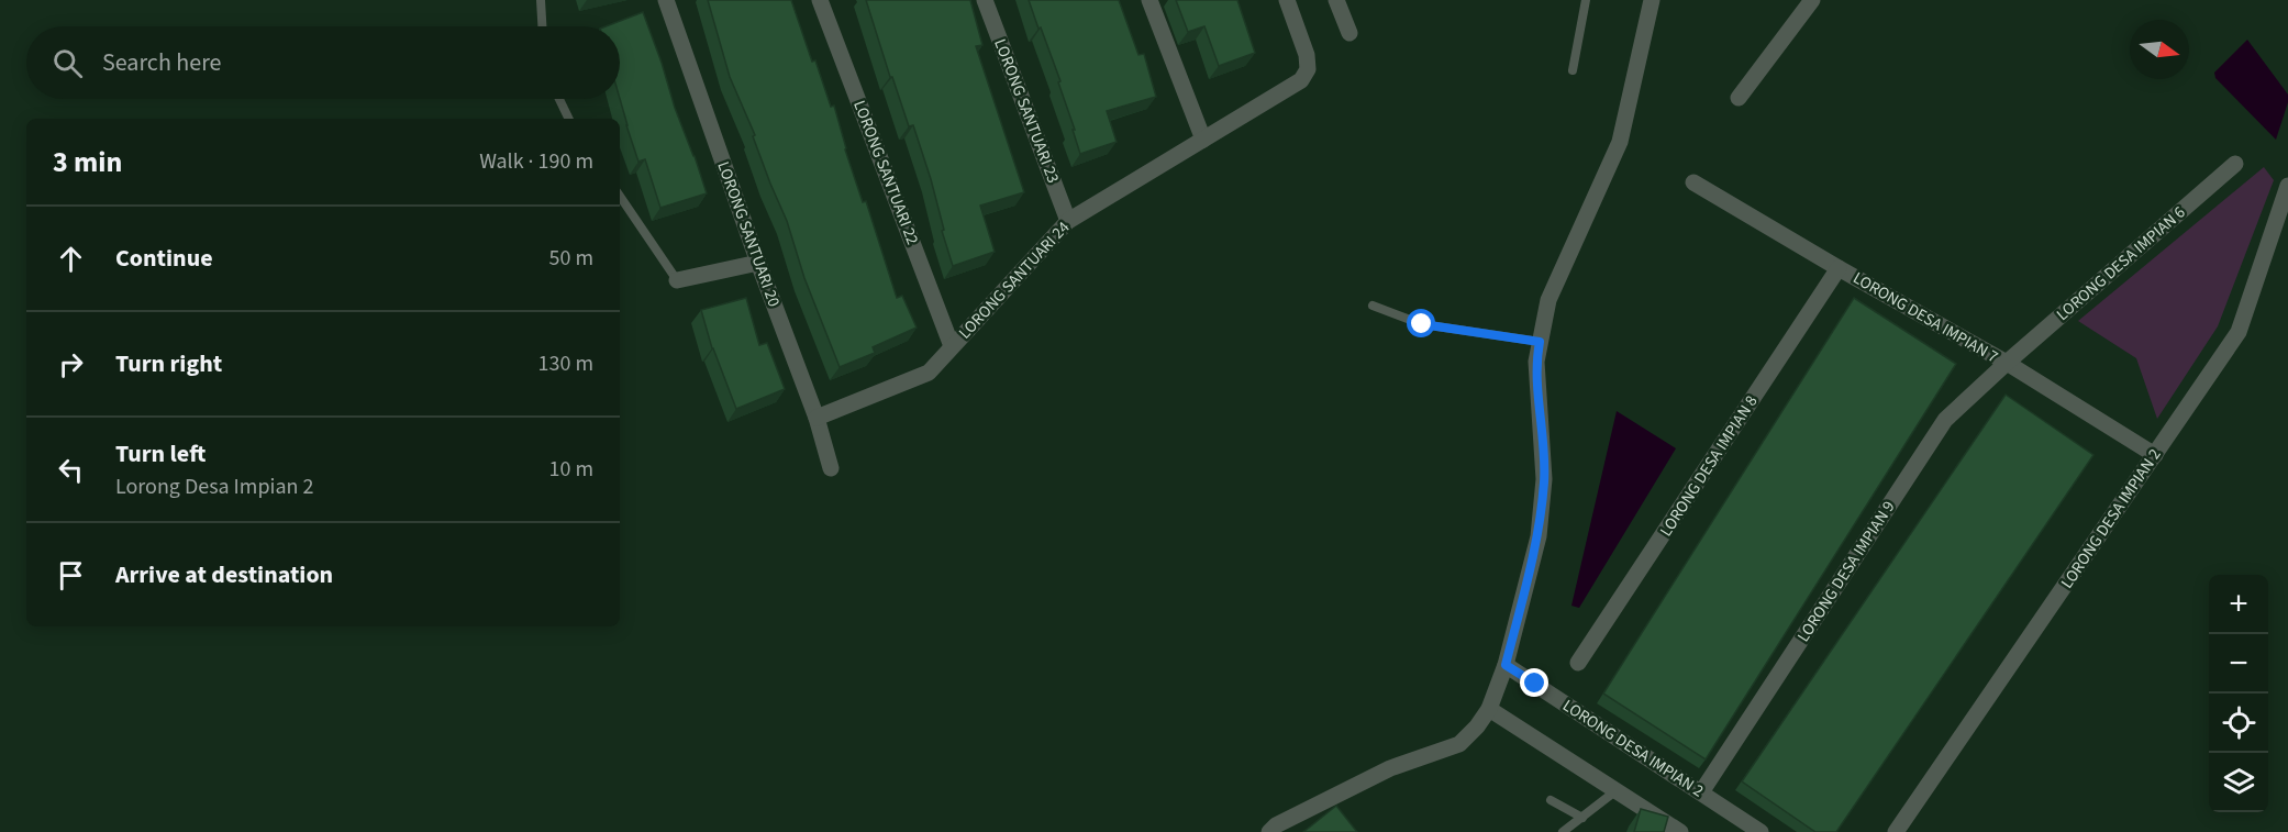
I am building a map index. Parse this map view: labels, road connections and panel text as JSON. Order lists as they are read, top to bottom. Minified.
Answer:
{"streets":{"street":["LORONG SANTUARI 23","LORONG SANTUARI 22","LORONG SANTUARI 20","LORONG DESA IMPIAN 6","LORONG SANTUARI 24","LORONG DESA IMPIAN 7","LORONG DESA IMPIAN 8","LORONG DESA IMPIAN 2","LORONG DESA IMPIAN 9"]},"crossings":[["LORONG SANTUARI 23","LORONG SANTUARI 24"],["LORONG SANTUARI 22","LORONG SANTUARI 24"],["LORONG SANTUARI 20","LORONG SANTUARI 24"],["LORONG DESA IMPIAN 6","LORONG DESA IMPIAN 7"],["LORONG DESA IMPIAN 6","LORONG DESA IMPIAN 9"],["LORONG DESA IMPIAN 7","LORONG DESA IMPIAN 8"],["LORONG DESA IMPIAN 7","LORONG DESA IMPIAN 2"],["LORONG DESA IMPIAN 7","LORONG DESA IMPIAN 9"],["LORONG DESA IMPIAN 2","LORONG DESA IMPIAN 9"]],"north":"right","page":{"search":"Search here","heading":["3 min","Walk · 190 m"],"list":[["Continue","50 m"],["Turn right","130 m"],["Turn left","Lorong Desa Impian 2","10 m"],"Arrive at destination"],"map_buttons":["+","−"]}}
